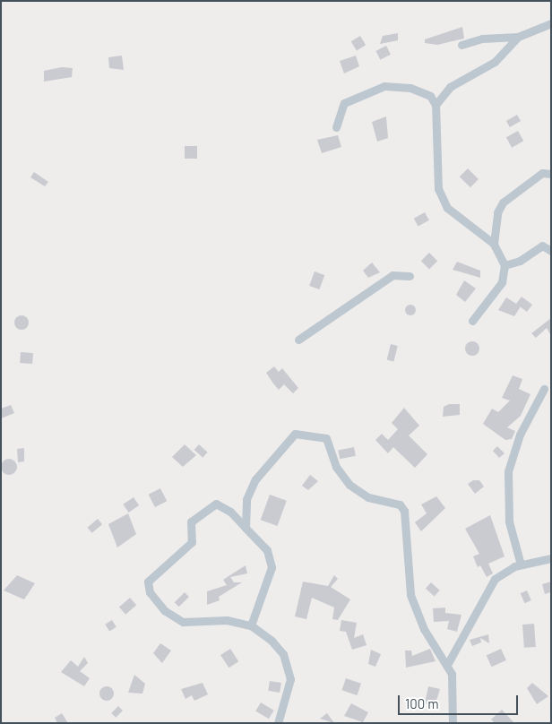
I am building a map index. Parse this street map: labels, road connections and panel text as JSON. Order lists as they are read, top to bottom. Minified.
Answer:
{"scale_bar":"100 m"}
